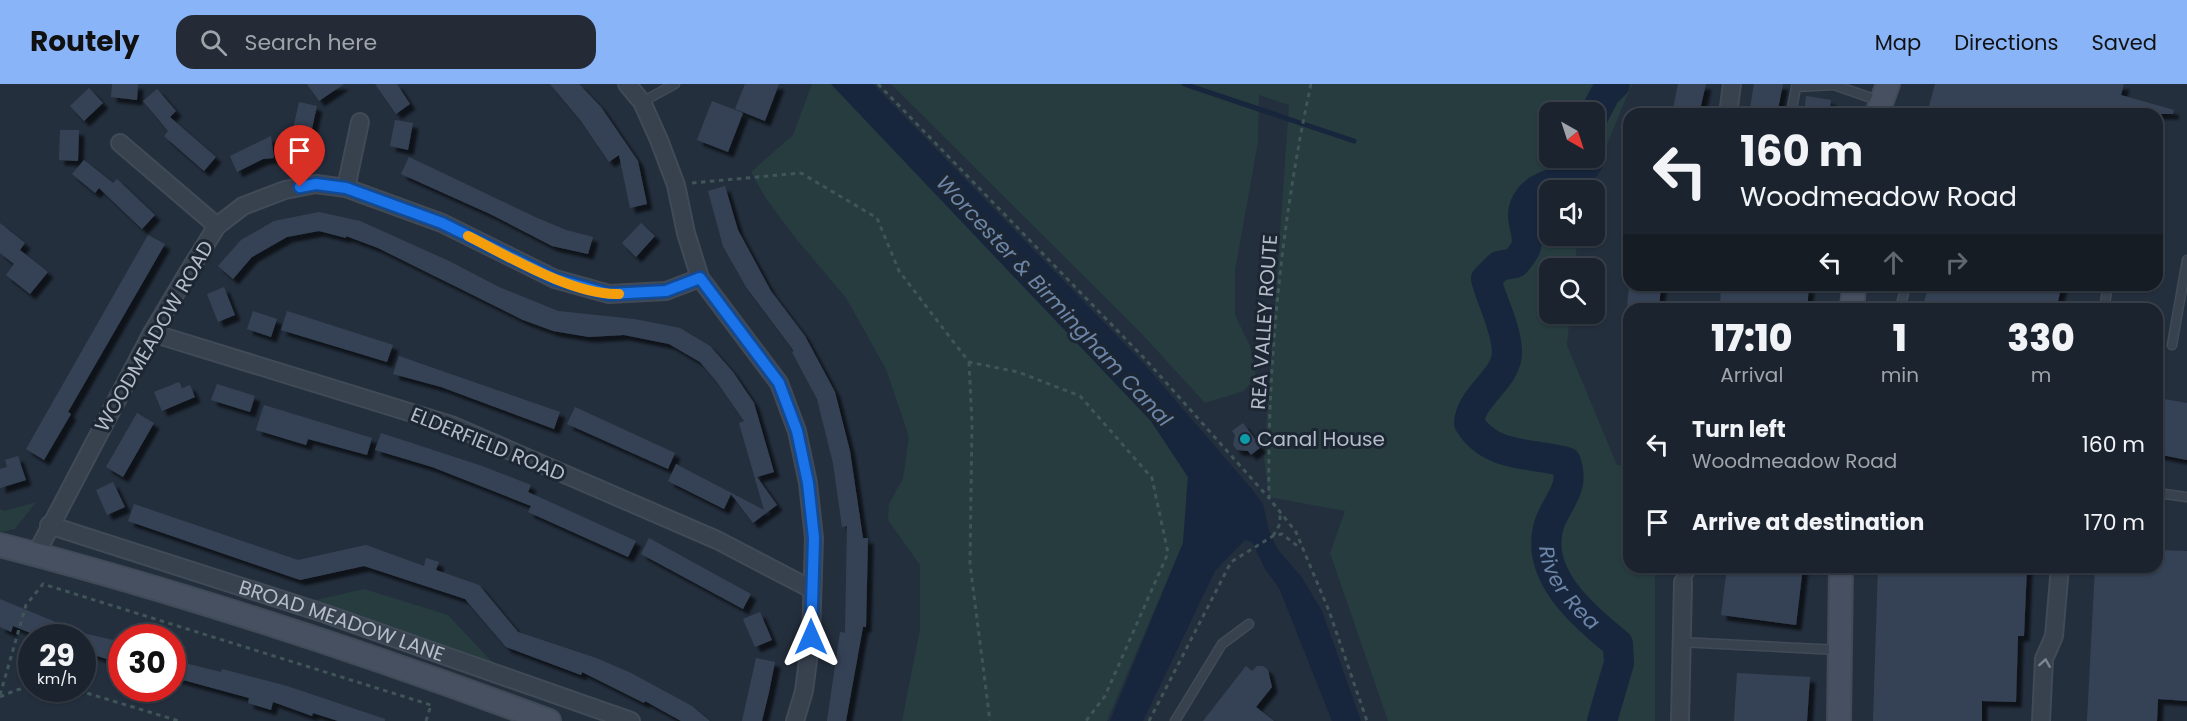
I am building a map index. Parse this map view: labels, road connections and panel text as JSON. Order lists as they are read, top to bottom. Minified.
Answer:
{"streets":{"street":["WOODMEADOW ROAD","ELDERFIELD ROAD","BROAD MEADOW LANE"],"path":["REA VALLEY ROUTE"]},"crossings":[["WOODMEADOW ROAD","ELDERFIELD ROAD"],["WOODMEADOW ROAD","BROAD MEADOW LANE"]],"water":["Worcester & Birmingham Canal","River Rea"],"places":["Canal House"],"north":"bottom right","page":{"header":"Routely","search":"Search here","nav":["Map","Directions","Saved"],"turn":["160 m","Woodmeadow Road"],"eta":["17:10","Arrival","1","min","330","m"],"list":[{"name":"Turn left","note":"Woodmeadow Road","value":"160 m"},{"name":"Arrive at destination","value":"170 m"}],"speed":"29 km/h","limit":"30"}}
